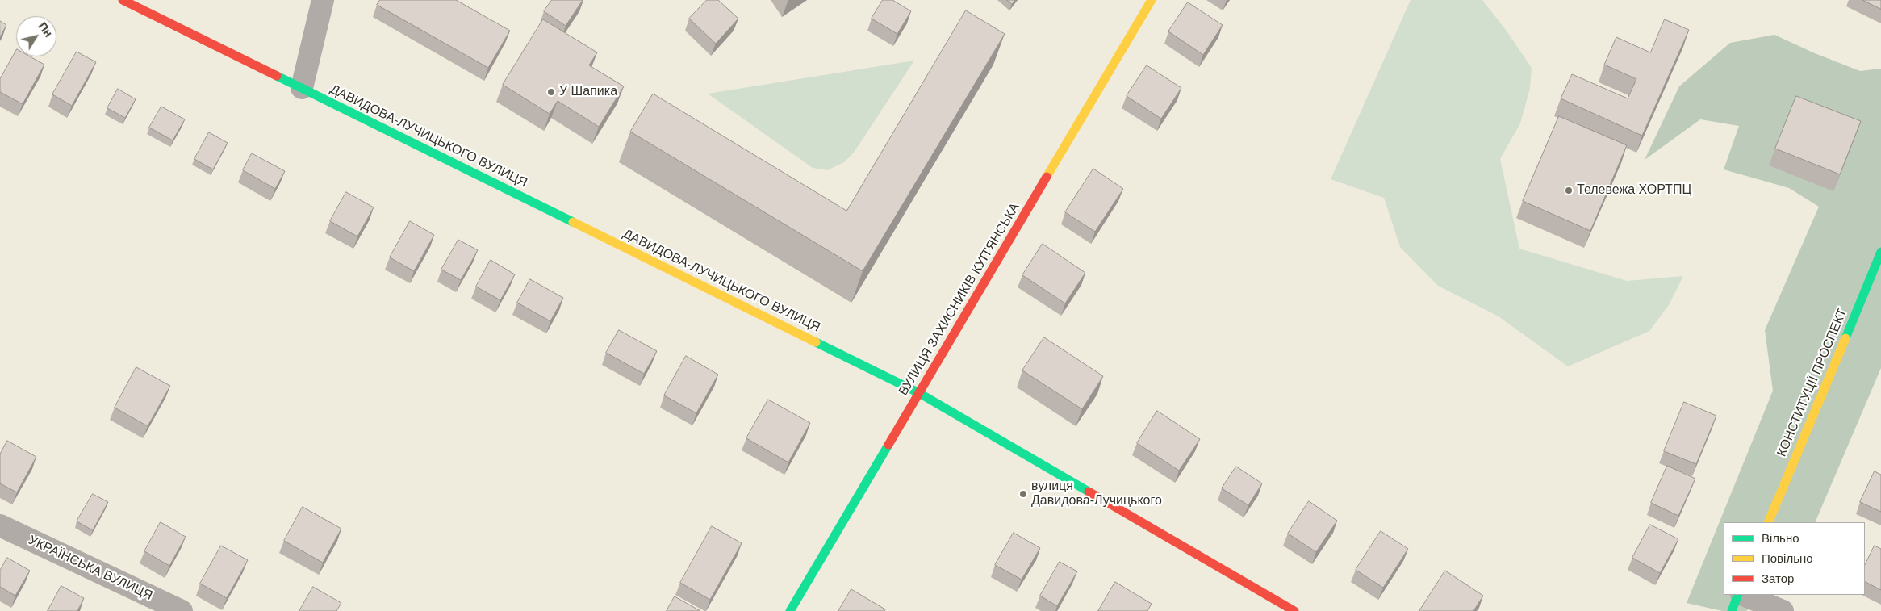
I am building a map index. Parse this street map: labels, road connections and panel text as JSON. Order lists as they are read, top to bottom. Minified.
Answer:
{"streets":{"main road":["ДАВИДОВА-ЛУЧИЦЬКОГО ВУЛИЦЯ","ВУЛИЦЯ ЗАХИСНИКІВ КУП'ЯНСЬКА","КОНСТИТУЦІЇ ПРОСПЕКТ"],"street":["УКРАЇНСЬКА ВУЛИЦЯ"]},"crossings":[["ДАВИДОВА-ЛУЧИЦЬКОГО ВУЛИЦЯ","ВУЛИЦЯ ЗАХИСНИКІВ КУП'ЯНСЬКА"]],"places":["У Шапика","Телевежа ХОРТПЦ","вулиця Давидова-Лучицького"],"legend":["Вільно","Повільно","Затор"],"north":"top right"}
